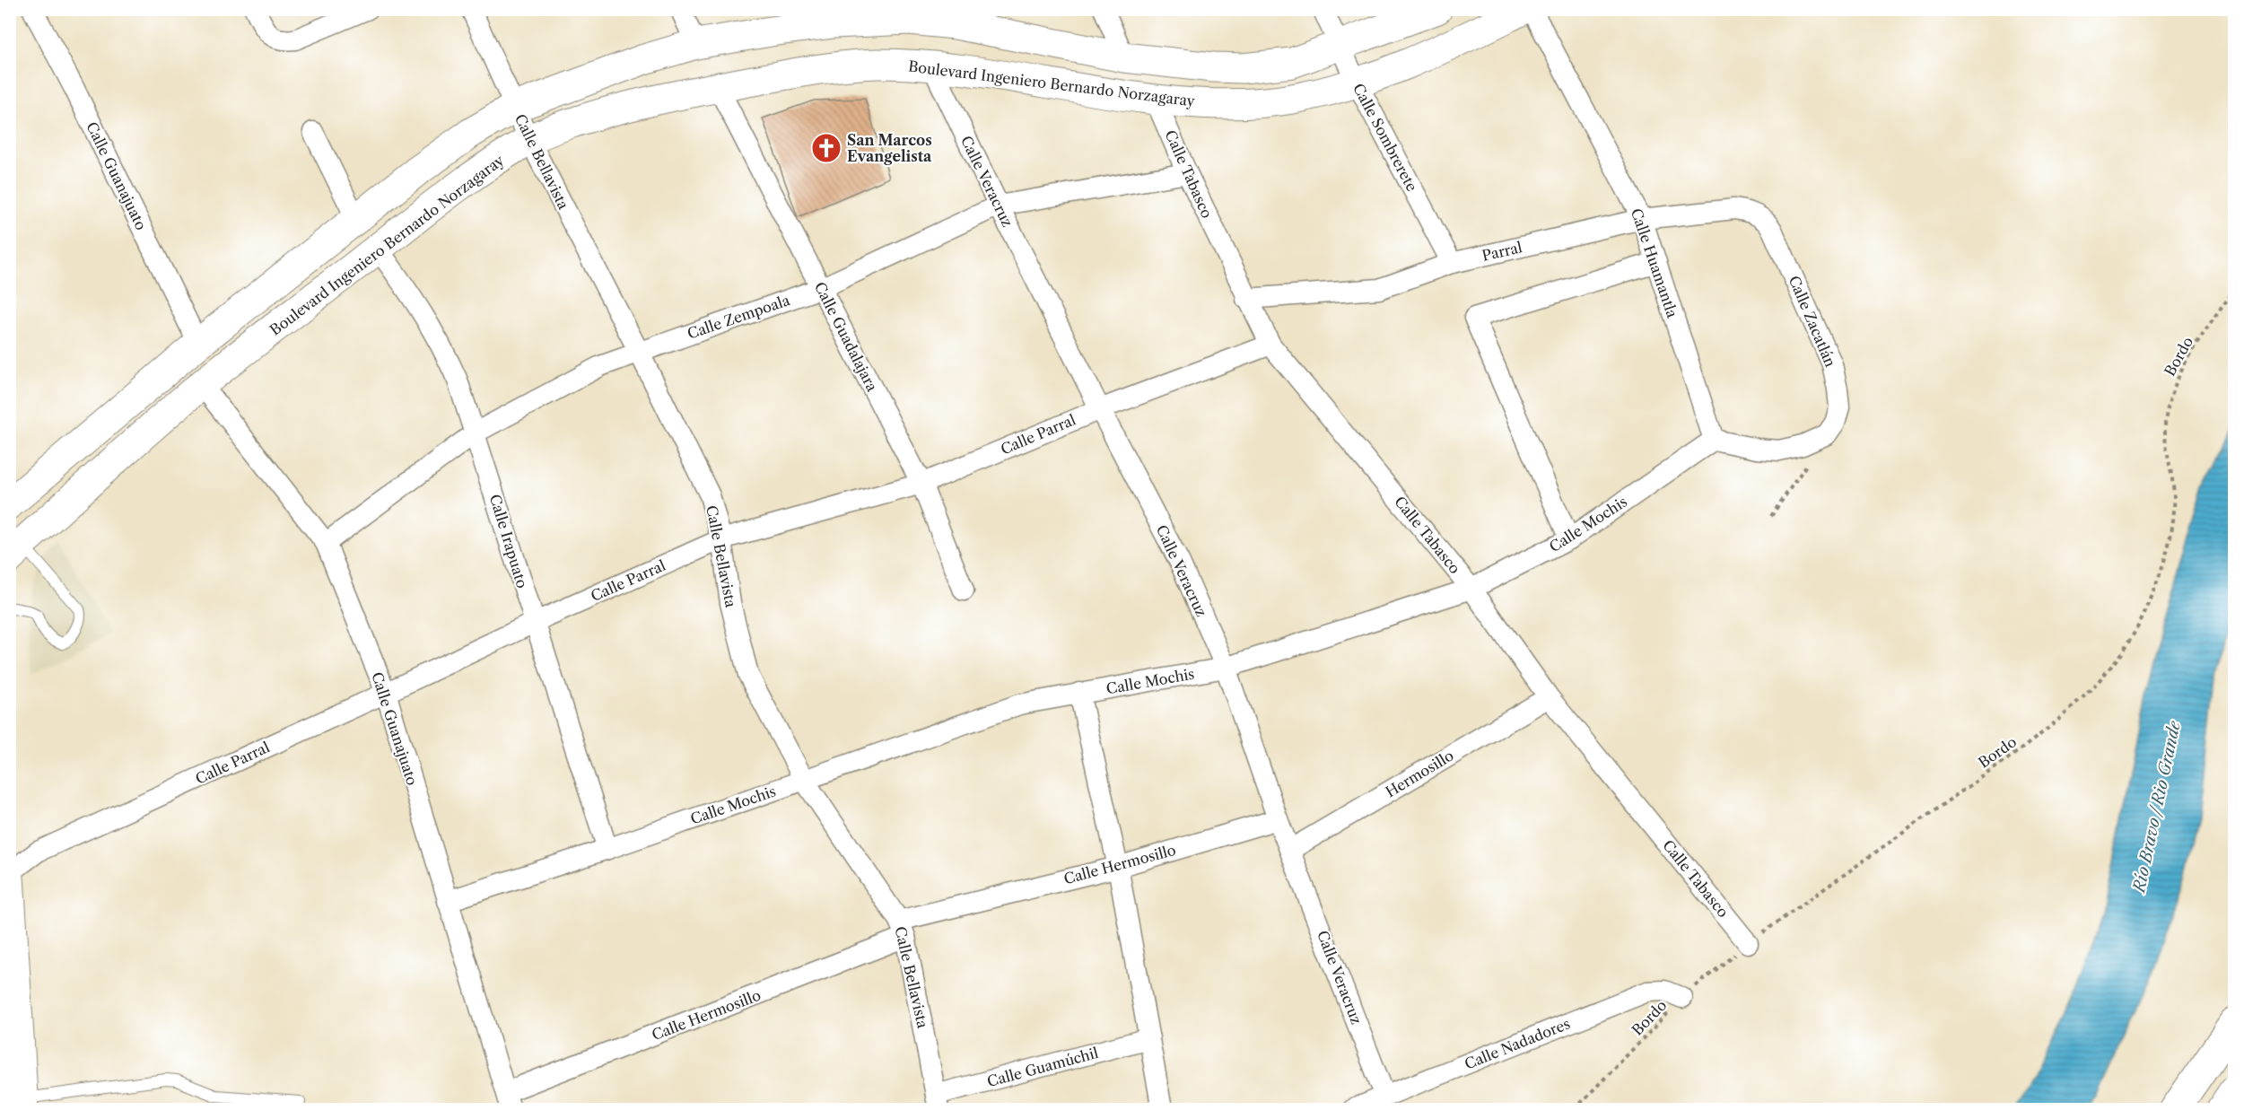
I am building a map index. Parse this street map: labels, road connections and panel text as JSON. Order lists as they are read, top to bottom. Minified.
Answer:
{"streets":{"main road":["Boulevard Ingeniero Bernardo Norzagaray"],"street":["Calle Sombrerete","Calle Bellavista","Calle Tabasco","Calle Guanajuato","Calle Veracruz","Parral","Calle Huamantla","Calle Zempoala","Calle Zacatlán","Calle Guadalajara","Calle Parral","Calle Mochis","Calle Irapuato","Hermosillo","Calle Hermosillo","Calle Nadadores","Calle Guamúchil"],"path":["Bordo"]},"crossings":[["Boulevard Ingeniero Bernardo Norzagaray","Calle Sombrerete"],["Boulevard Ingeniero Bernardo Norzagaray","Calle Bellavista"],["Boulevard Ingeniero Bernardo Norzagaray","Calle Tabasco"],["Boulevard Ingeniero Bernardo Norzagaray","Calle Guanajuato"],["Boulevard Ingeniero Bernardo Norzagaray","Calle Veracruz"],["Boulevard Ingeniero Bernardo Norzagaray","Calle Guadalajara"],["Boulevard Ingeniero Bernardo Norzagaray","Calle Irapuato"],["Calle Sombrerete","Parral"],["Calle Bellavista","Calle Zempoala"],["Calle Bellavista","Calle Parral"],["Calle Bellavista","Calle Mochis"],["Calle Bellavista","Calle Hermosillo"],["Calle Bellavista","Calle Guamúchil"],["Calle Tabasco","Parral"],["Calle Tabasco","Calle Zempoala"],["Calle Tabasco","Bordo"],["Calle Tabasco","Calle Parral"],["Calle Tabasco","Calle Mochis"],["Calle Tabasco","Hermosillo"],["Calle Guanajuato","Calle Zempoala"],["Calle Guanajuato","Calle Parral"],["Calle Guanajuato","Calle Mochis"],["Calle Guanajuato","Calle Hermosillo"],["Calle Veracruz","Calle Zempoala"],["Calle Veracruz","Calle Parral"],["Calle Veracruz","Calle Mochis"],["Calle Veracruz","Hermosillo"],["Calle Veracruz","Calle Hermosillo"],["Calle Veracruz","Calle Nadadores"],["Parral","Calle Huamantla"],["Parral","Calle Zacatlán"],["Calle Huamantla","Calle Mochis"],["Calle Zempoala","Calle Guadalajara"],["Calle Zempoala","Calle Irapuato"],["Calle Guadalajara","Calle Parral"],["Bordo","Calle Nadadores"],["Calle Parral","Calle Irapuato"],["Calle Mochis","Calle Irapuato"]],"water":["Río Bravo / Rio Grande"],"places":{"church":["San Marcos Evangelista"]}}
